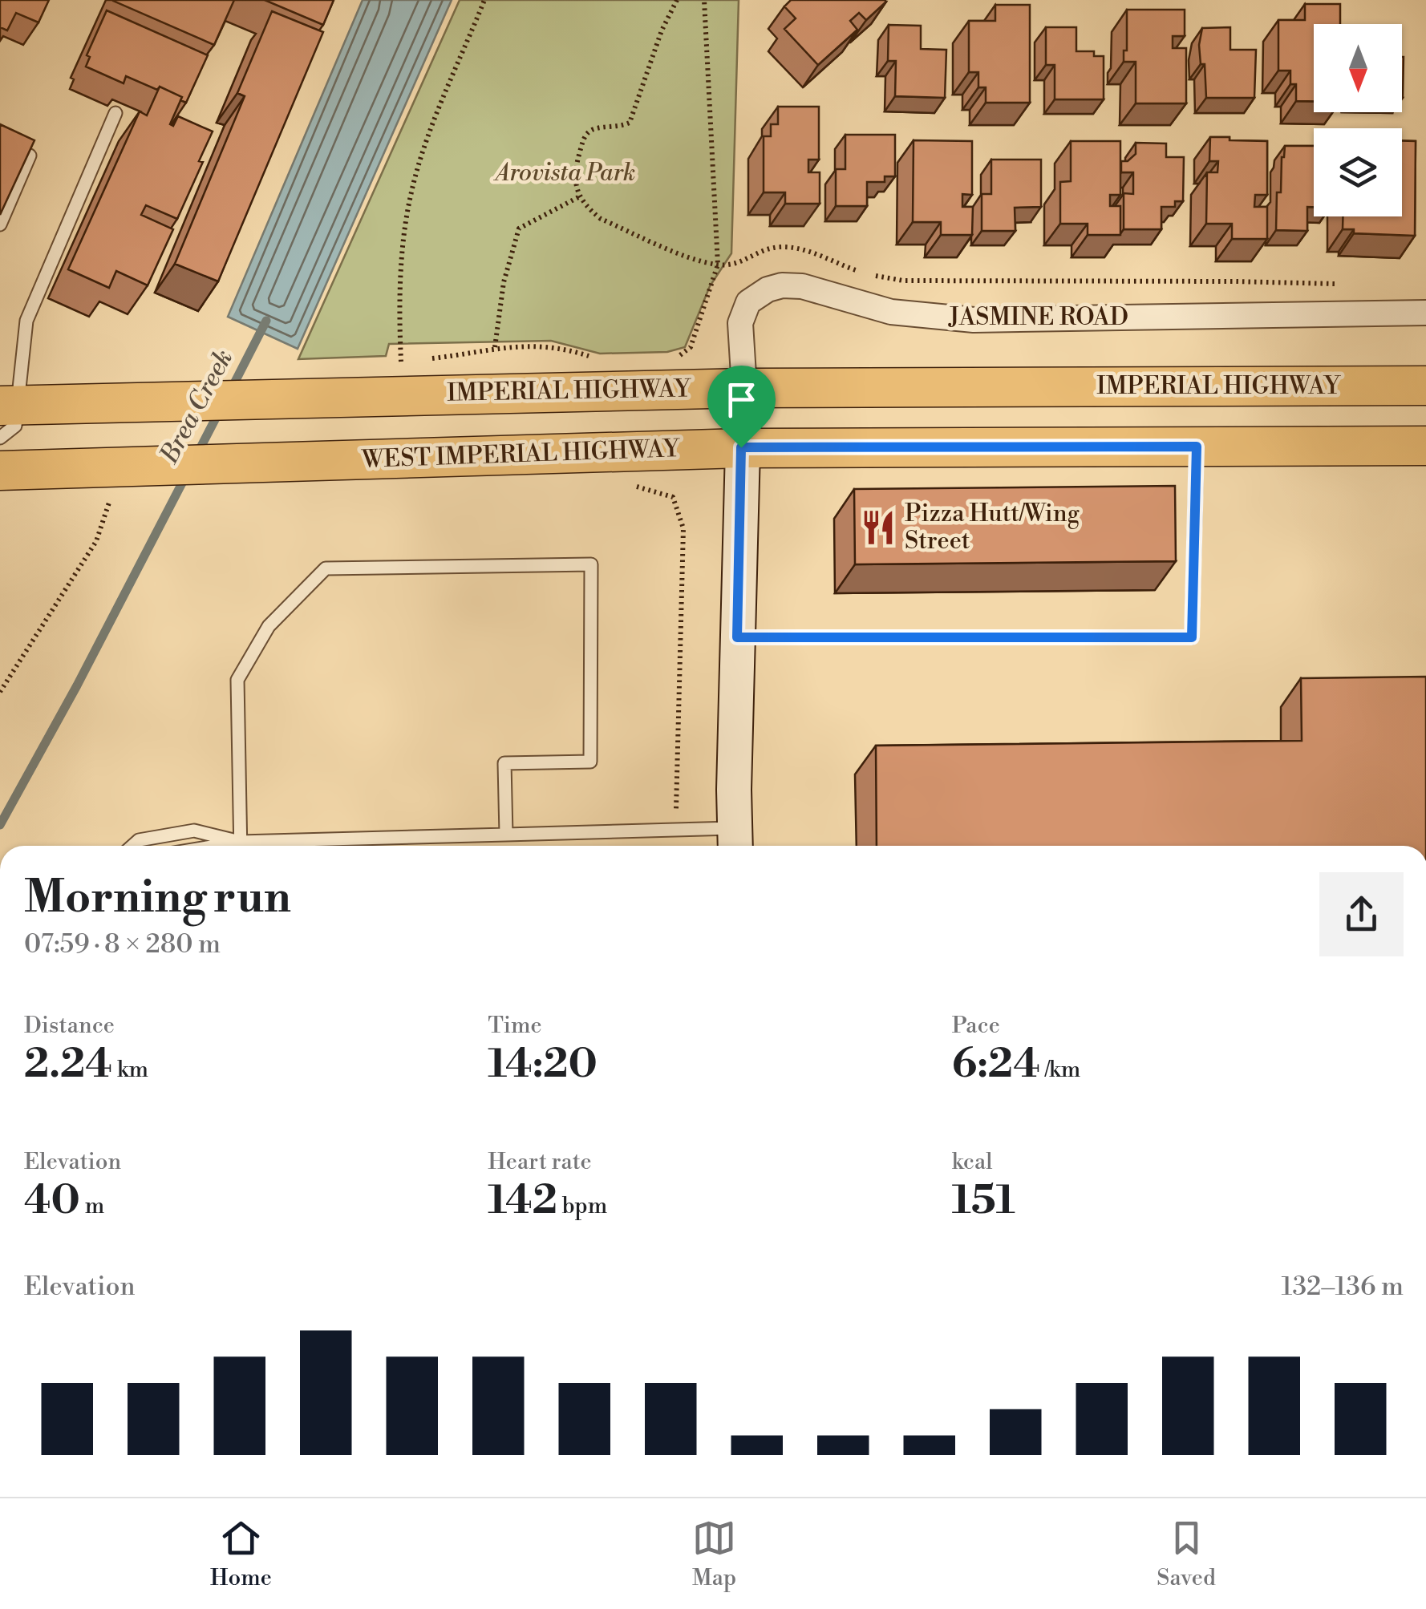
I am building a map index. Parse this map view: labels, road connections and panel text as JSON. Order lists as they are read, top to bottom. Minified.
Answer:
{"streets":{"main road":["IMPERIAL HIGHWAY","WEST IMPERIAL HIGHWAY"],"street":["JASMINE ROAD"]},"crossings":[["JASMINE ROAD","IMPERIAL HIGHWAY"]],"water":["Brea Creek"],"parks":["Arovista Park"],"places":{"restaurant":["Pizza Hutt/Wing Street"]},"north":"bottom","page":{"heading":["Morning run","07:59 · 8 × 280 m"],"stats":[["Distance","2.24 km"],["Time","14:20"],["Pace","6:24 /km"],["Elevation","40 m"],["Heart rate","142 bpm"],["kcal","151"]],"chart":["Elevation","132–136 m"],"tabs":["Home","Map","Saved"]}}
